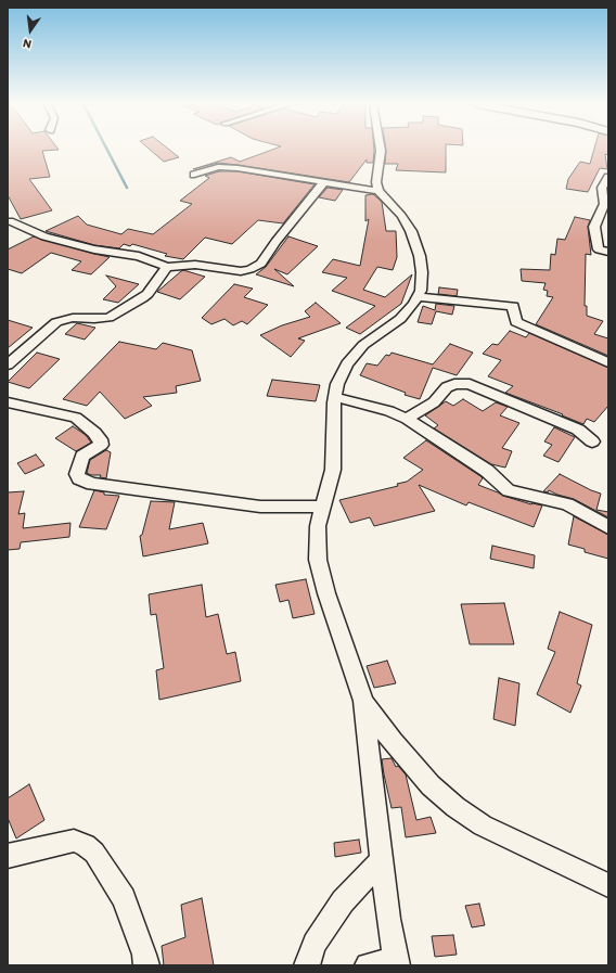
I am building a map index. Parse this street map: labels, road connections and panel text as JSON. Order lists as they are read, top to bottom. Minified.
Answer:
{"north":"bottom"}
